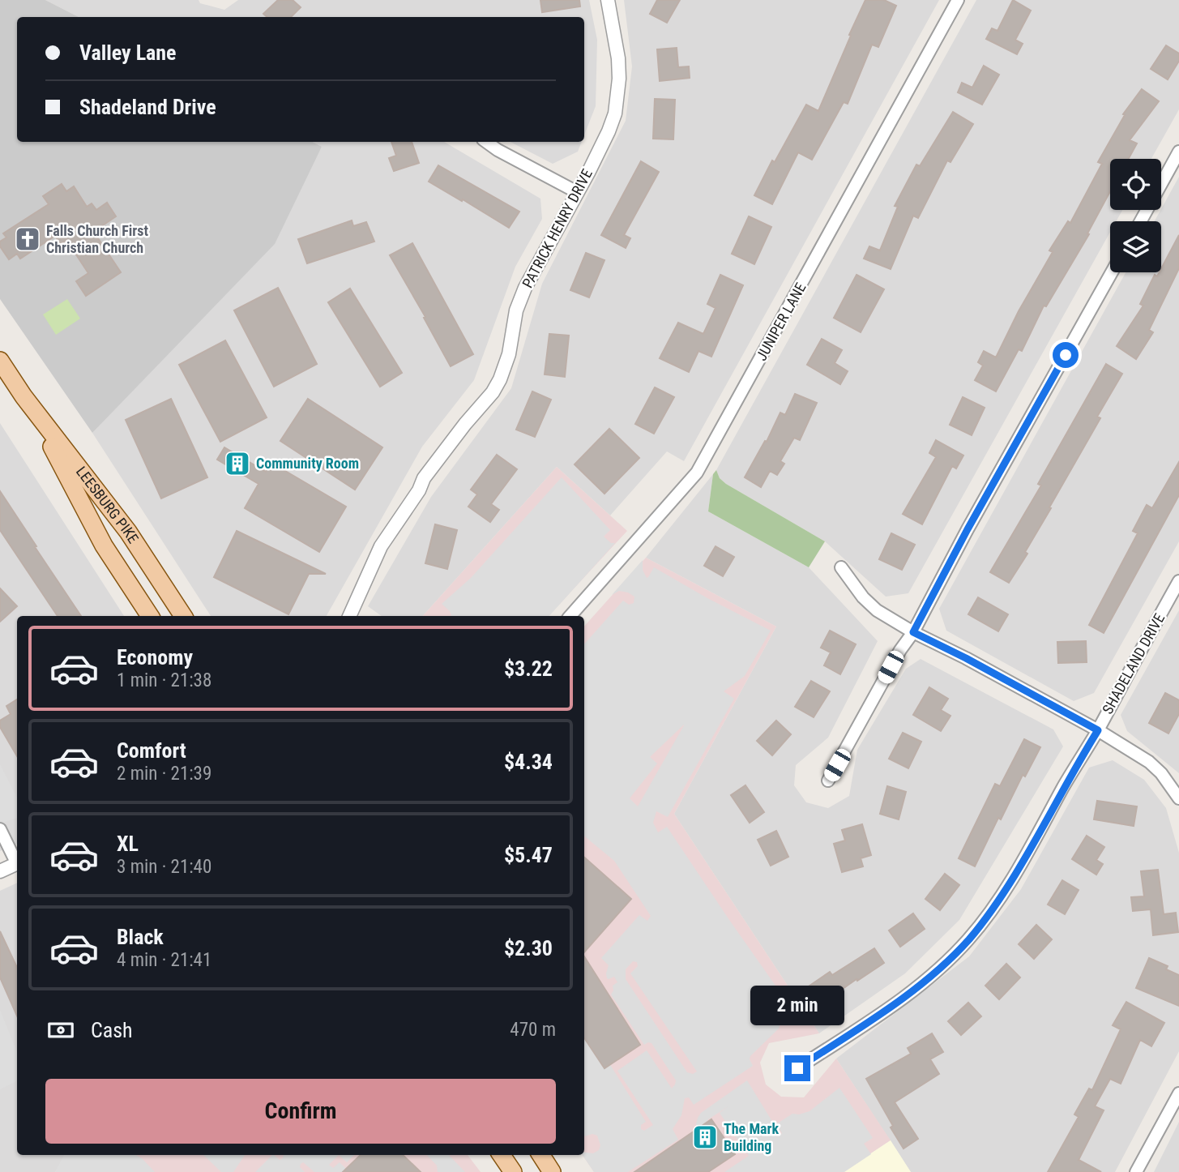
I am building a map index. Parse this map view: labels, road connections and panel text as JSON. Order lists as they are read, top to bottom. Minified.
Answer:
{"streets":{"main road":["LEESBURG PIKE"],"street":["PATRICK HENRY DRIVE","JUNIPER LANE","SHADELAND DRIVE"]},"places":{"church":["Falls Church First Christian Church"],"building":["Community Room","The Mark Building"]},"page":{"banner":["Valley Lane","Shadeland Drive"],"list":[{"name":"Economy","note":"1 min · 21:38","value":"$3.22"},{"name":"Comfort","note":"2 min · 21:39","value":"$4.34"},{"name":"XL","note":"3 min · 21:40","value":"$5.47"},{"name":"Black","note":"4 min · 21:41","value":"$2.30"}],"bubble":"2 min","pay":["Cash","470 m"],"buttons":"Confirm"}}
